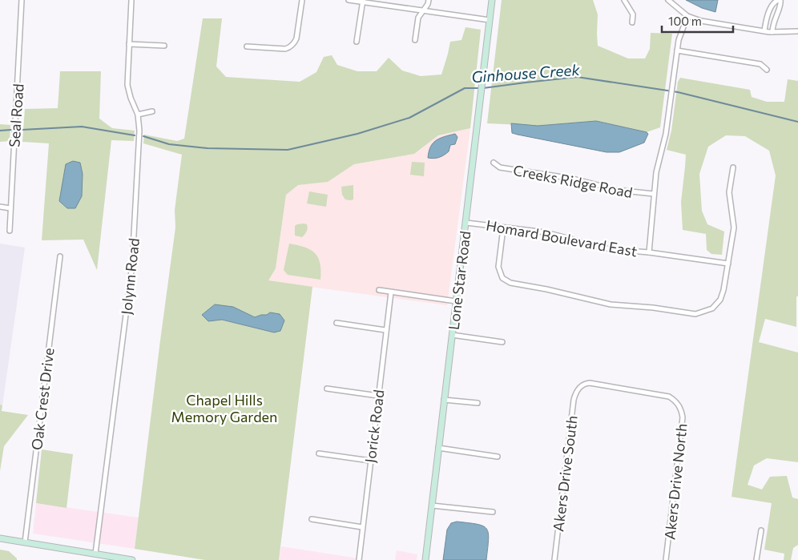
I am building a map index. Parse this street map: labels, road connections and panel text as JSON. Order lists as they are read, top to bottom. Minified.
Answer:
{"streets":{"street":["Seal Road","Creeks Ridge Road","Homard Boulevard East","Jolynn Road","Lone Star Road","Oak Crest Drive","Jorick Road","Akers Drive South","Akers Drive North"]},"crossings":[["Homard Boulevard East","Lone Star Road"],["Akers Drive South","Akers Drive North"]],"water":["Ginhouse Creek"],"parks":["Chapel Hills Memory Garden"],"scale_bar":"100 m"}
